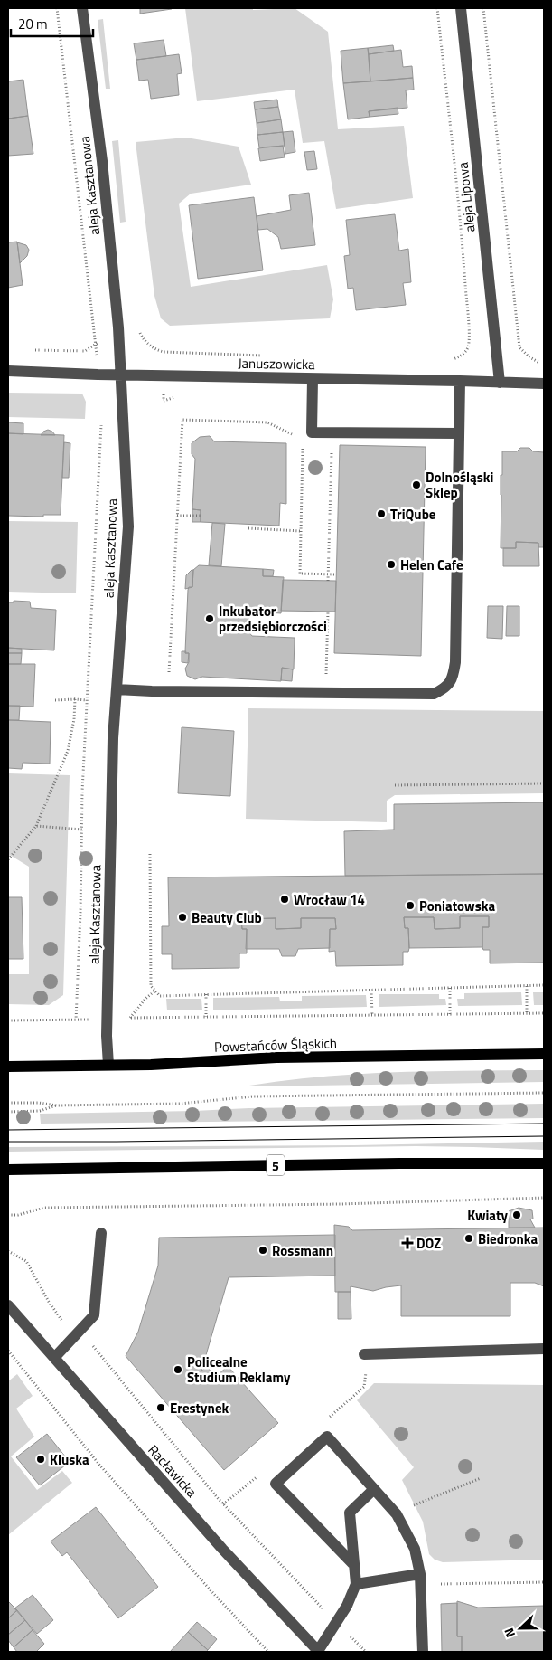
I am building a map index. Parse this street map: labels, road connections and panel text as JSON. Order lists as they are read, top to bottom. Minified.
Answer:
{"streets":{"main road":["Powstańców Śląskich","5"],"street":["aleja Kasztanowa","aleja Lipowa","Januszowicka","Racławicka"]},"crossings":[["aleja Kasztanowa","Januszowicka"],["aleja Kasztanowa","Powstańców Śląskich"],["aleja Lipowa","Januszowicka"]],"places":{"other":["Dolnośląski Sklep","TriQube","Helen Cafe","Inkubator przedsiębiorczości","Wrocław 14","Poniatowska","Beauty Club","Kwiaty","Biedronka","Rossmann","Policealne Studium Reklamy","Erestynek","Kluska"],"health":["DOZ"]},"scale_bar":"20 m","north":"left"}
